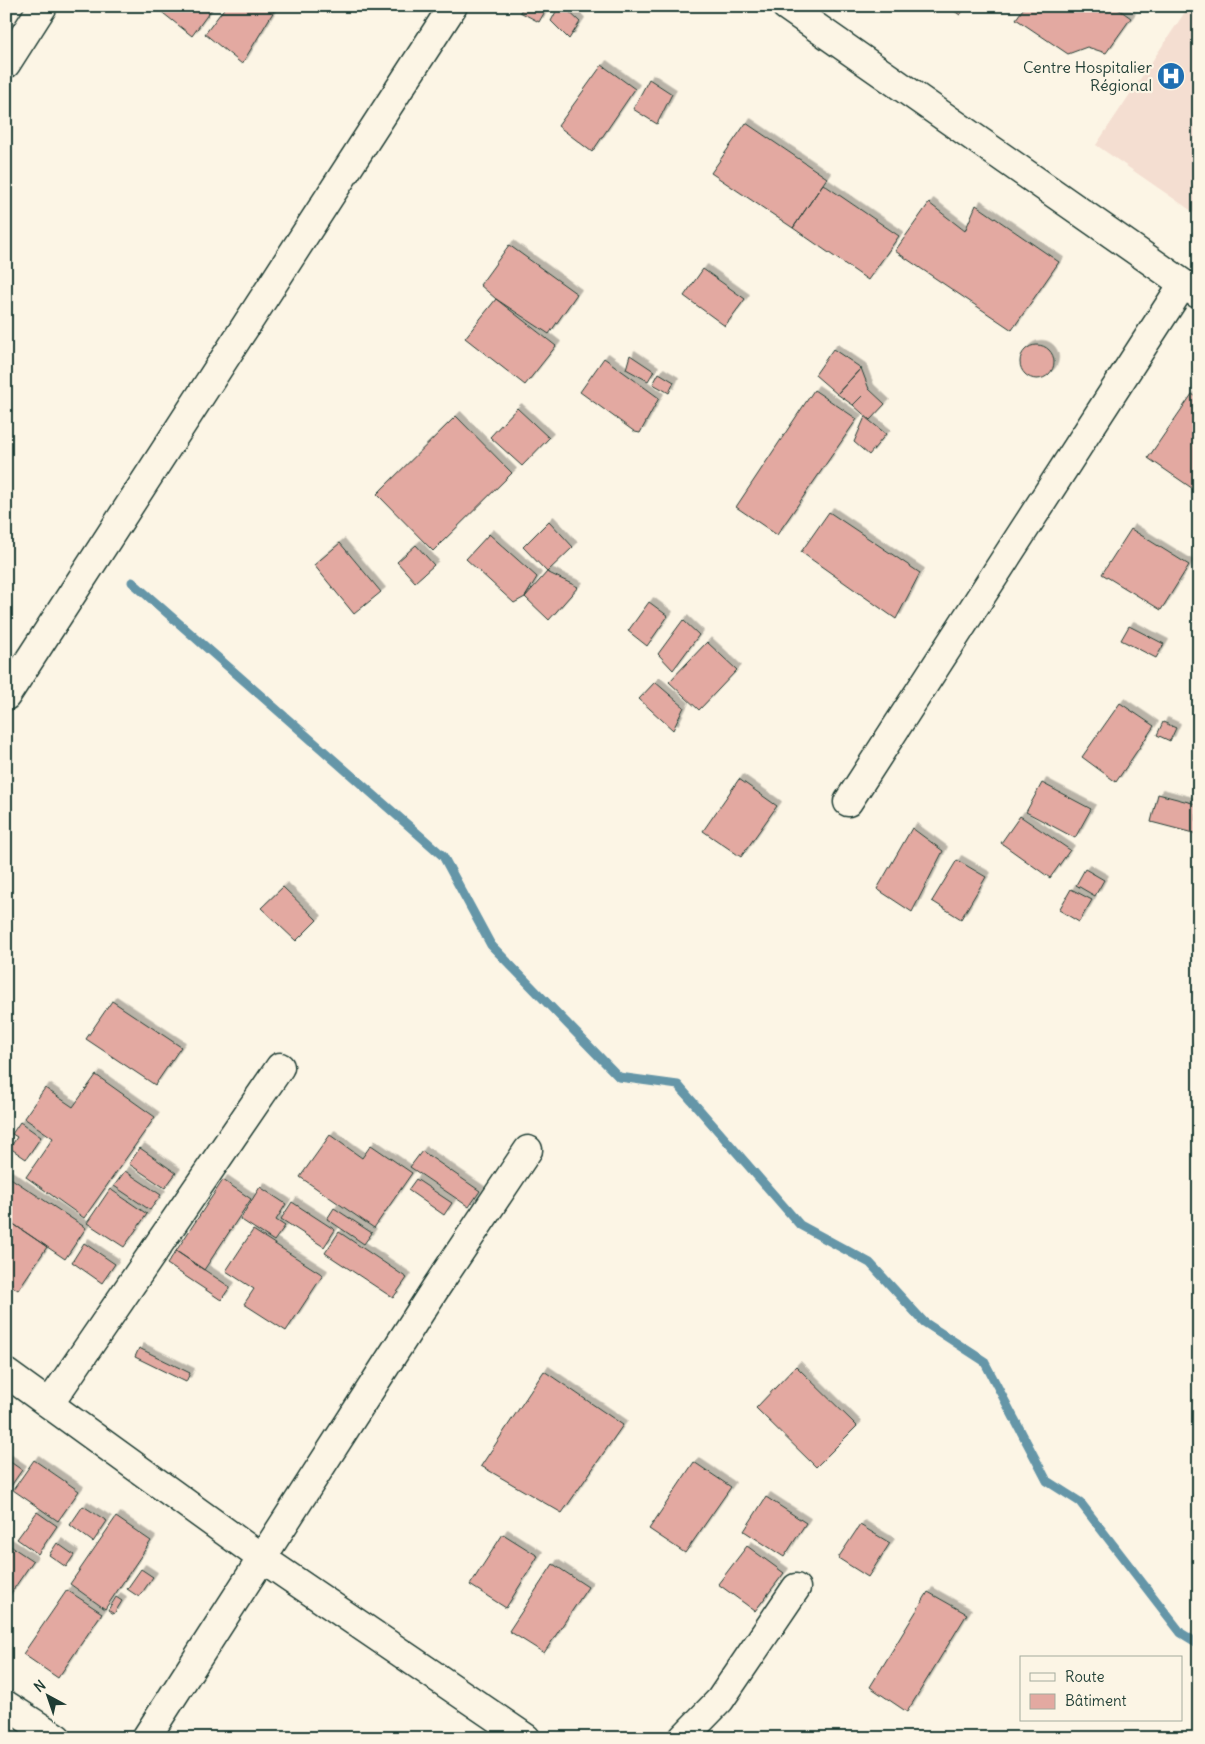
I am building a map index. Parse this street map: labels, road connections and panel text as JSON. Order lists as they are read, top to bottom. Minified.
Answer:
{"places":{"hospital":["Centre Hospitalier Régional"]},"legend":["Route","Bâtiment"],"north":"top left"}
